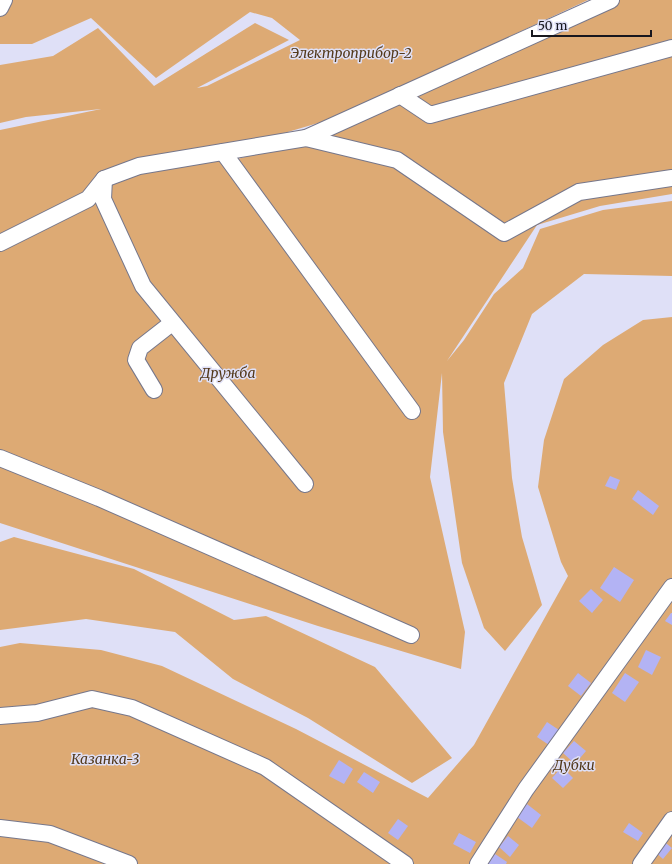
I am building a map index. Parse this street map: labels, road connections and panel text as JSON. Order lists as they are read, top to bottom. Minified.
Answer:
{"parks":["Электроприбор-2","Дружба","Казанка-3","Дубки"],"scale_bar":"50 m"}
